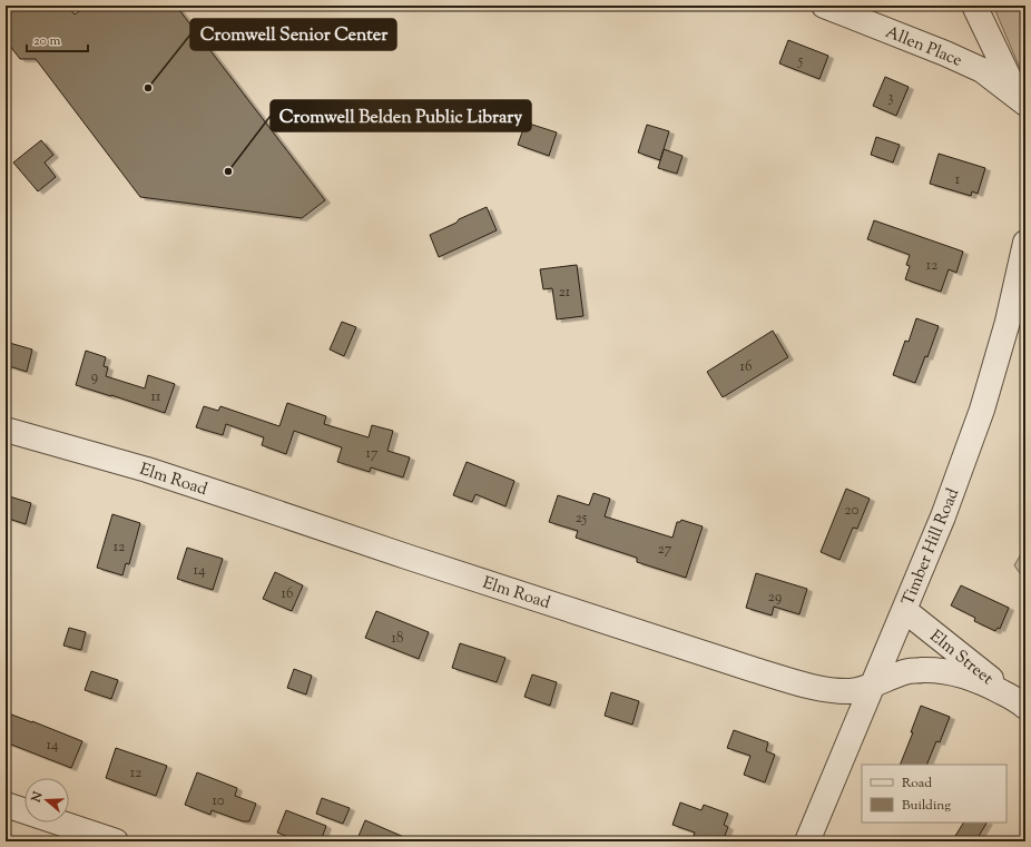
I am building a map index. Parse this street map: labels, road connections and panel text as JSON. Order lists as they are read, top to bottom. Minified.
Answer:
{"streets":{"street":["Allen Place","Elm Road","Timber Hill Road","Elm Street"]},"crossings":[["Elm Road","Timber Hill Road"],["Elm Road","Elm Street"],["Timber Hill Road","Elm Street"]],"places":["Cromwell Senior Center","Cromwell Belden Public Library"],"house_numbers":["5","3","1","12","21","16","9","11","17","20","25","12","27","14","16","29","18","14","12","10"],"legend":["Road","Building"],"scale_bar":"20 m","north":"left"}
